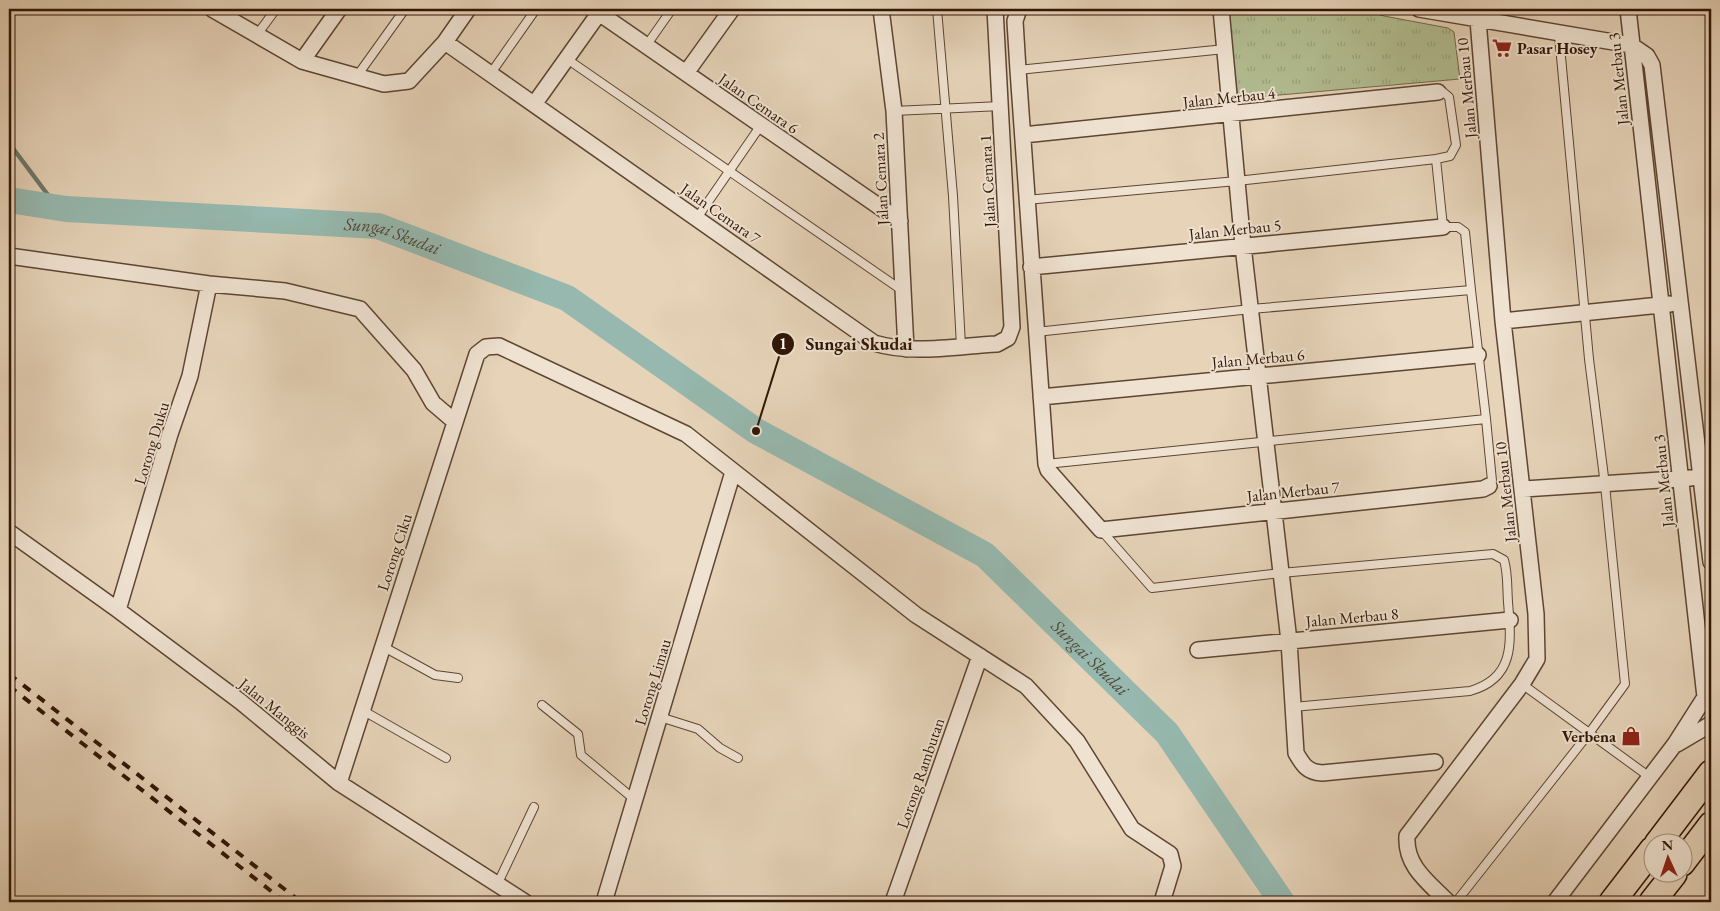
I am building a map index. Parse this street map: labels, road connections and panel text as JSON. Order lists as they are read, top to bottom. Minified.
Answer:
{"streets":{"street":["Jalan Merbau 3","Jalan Merbau 10","Jalan Merbau 4","Jalan Cemara 6","Jalan Cemara 2","Jalan Cemara 1","Jalan Cemara 7","Jalan Merbau 5","Jalan Merbau 6","Lorong Duku","Jalan Merbau 7","Lorong Ciku","Jalan Merbau 8","Lorong Limau","Jalan Manggis","Lorong Rambutan"]},"crossings":[["Jalan Cemara 6","Jalan Cemara 2"],["Jalan Cemara 2","Jalan Cemara 7"],["Jalan Cemara 1","Jalan Cemara 7"],["Lorong Duku","Jalan Manggis"],["Lorong Ciku","Lorong Limau"],["Lorong Ciku","Jalan Manggis"]],"water":["Sungai Skudai"],"places":{"supermarket":["Pasar Hosey"],"other":["Sungai Skudai"],"shop":["Verbena"]},"north":"top"}
